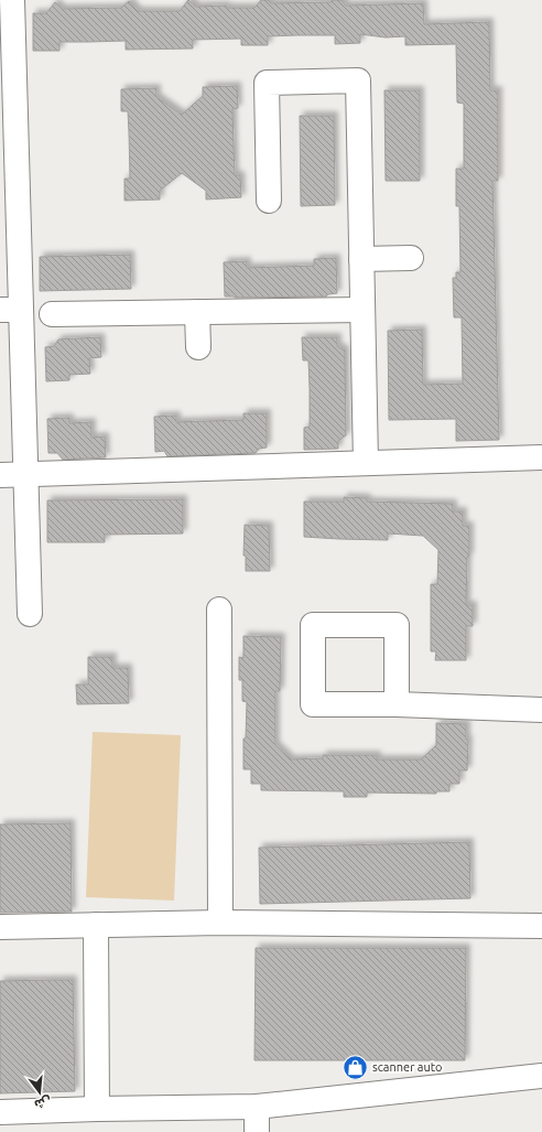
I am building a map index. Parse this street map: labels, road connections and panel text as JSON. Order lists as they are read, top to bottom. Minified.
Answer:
{"places":{"shop":["scanner auto"]},"north":"bottom"}
